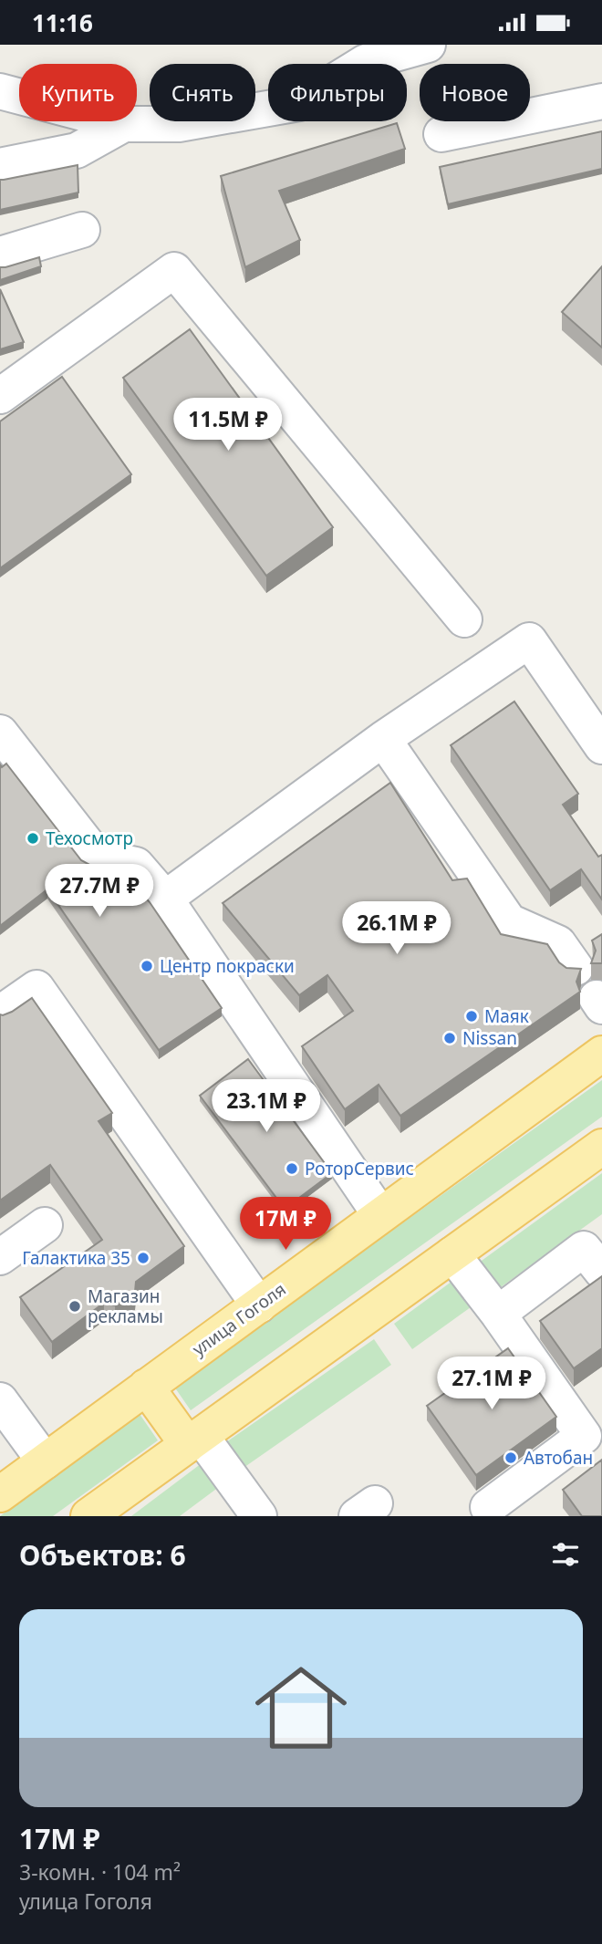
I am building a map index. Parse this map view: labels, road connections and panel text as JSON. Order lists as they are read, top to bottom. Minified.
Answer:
{"streets":{"main road":["улица Гоголя"]},"places":["Техосмотр","Центр покраски","Маяк","Nissan","РоторСервис","Галактика 35","Магазин рекламы","Автобан"],"page":{"status":"11:16","chip":["Купить","Снять","Фильтры","Новое"],"price":["11.5M ₽","27.7M ₽","26.1M ₽","23.1M ₽","17M ₽","27.1M ₽"],"heading":"Объектов: 6","list":[{"name":"17M ₽","note":"3-комн. · 104 m² · улица Гоголя"}]}}
